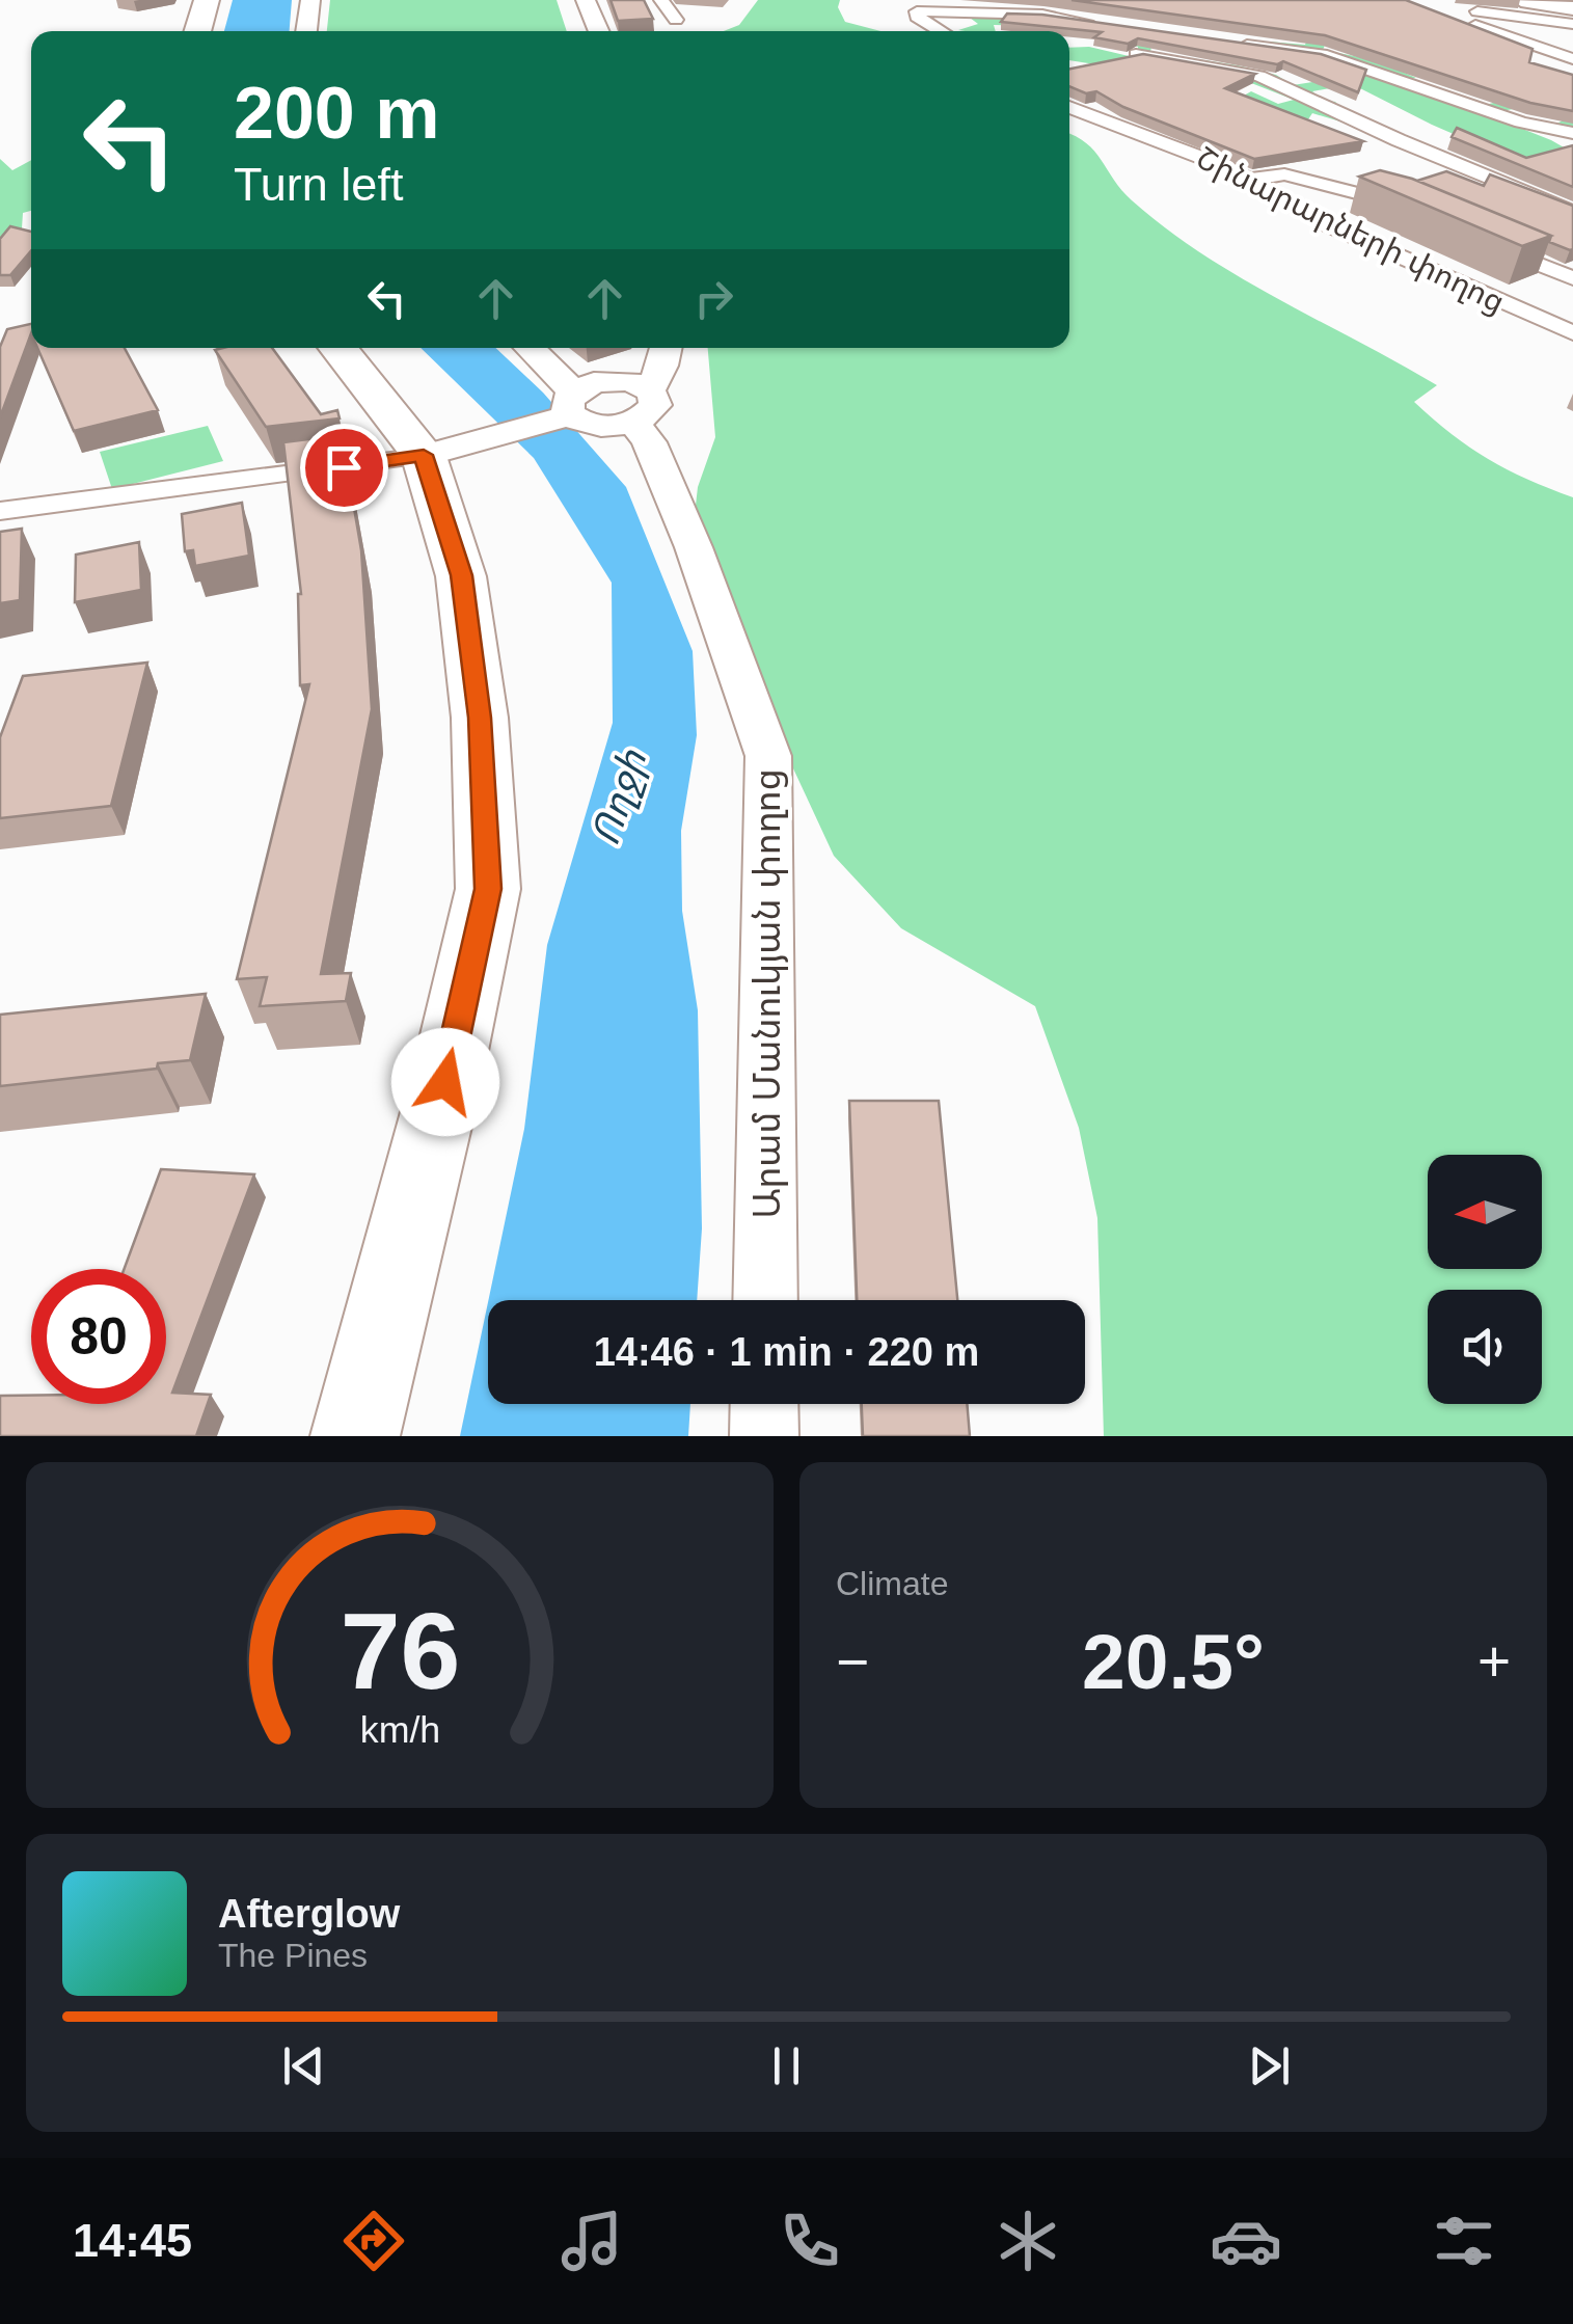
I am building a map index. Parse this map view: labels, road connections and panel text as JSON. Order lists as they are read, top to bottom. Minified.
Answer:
{"streets":{"street":["Շինարարների փողոց","Արամ Մանուկյան փողոց"]},"water":["Ողջի"],"north":"left","page":{"turn":["200 m","Turn left"],"limit":"80","trip":"14:46 · 1 min · 220 m","tile":"Climate","heat":["−","20.5°","+"],"song":["Afterglow","The Pines"],"tabs":"14:45","gauge":["76","km/h"]}}
